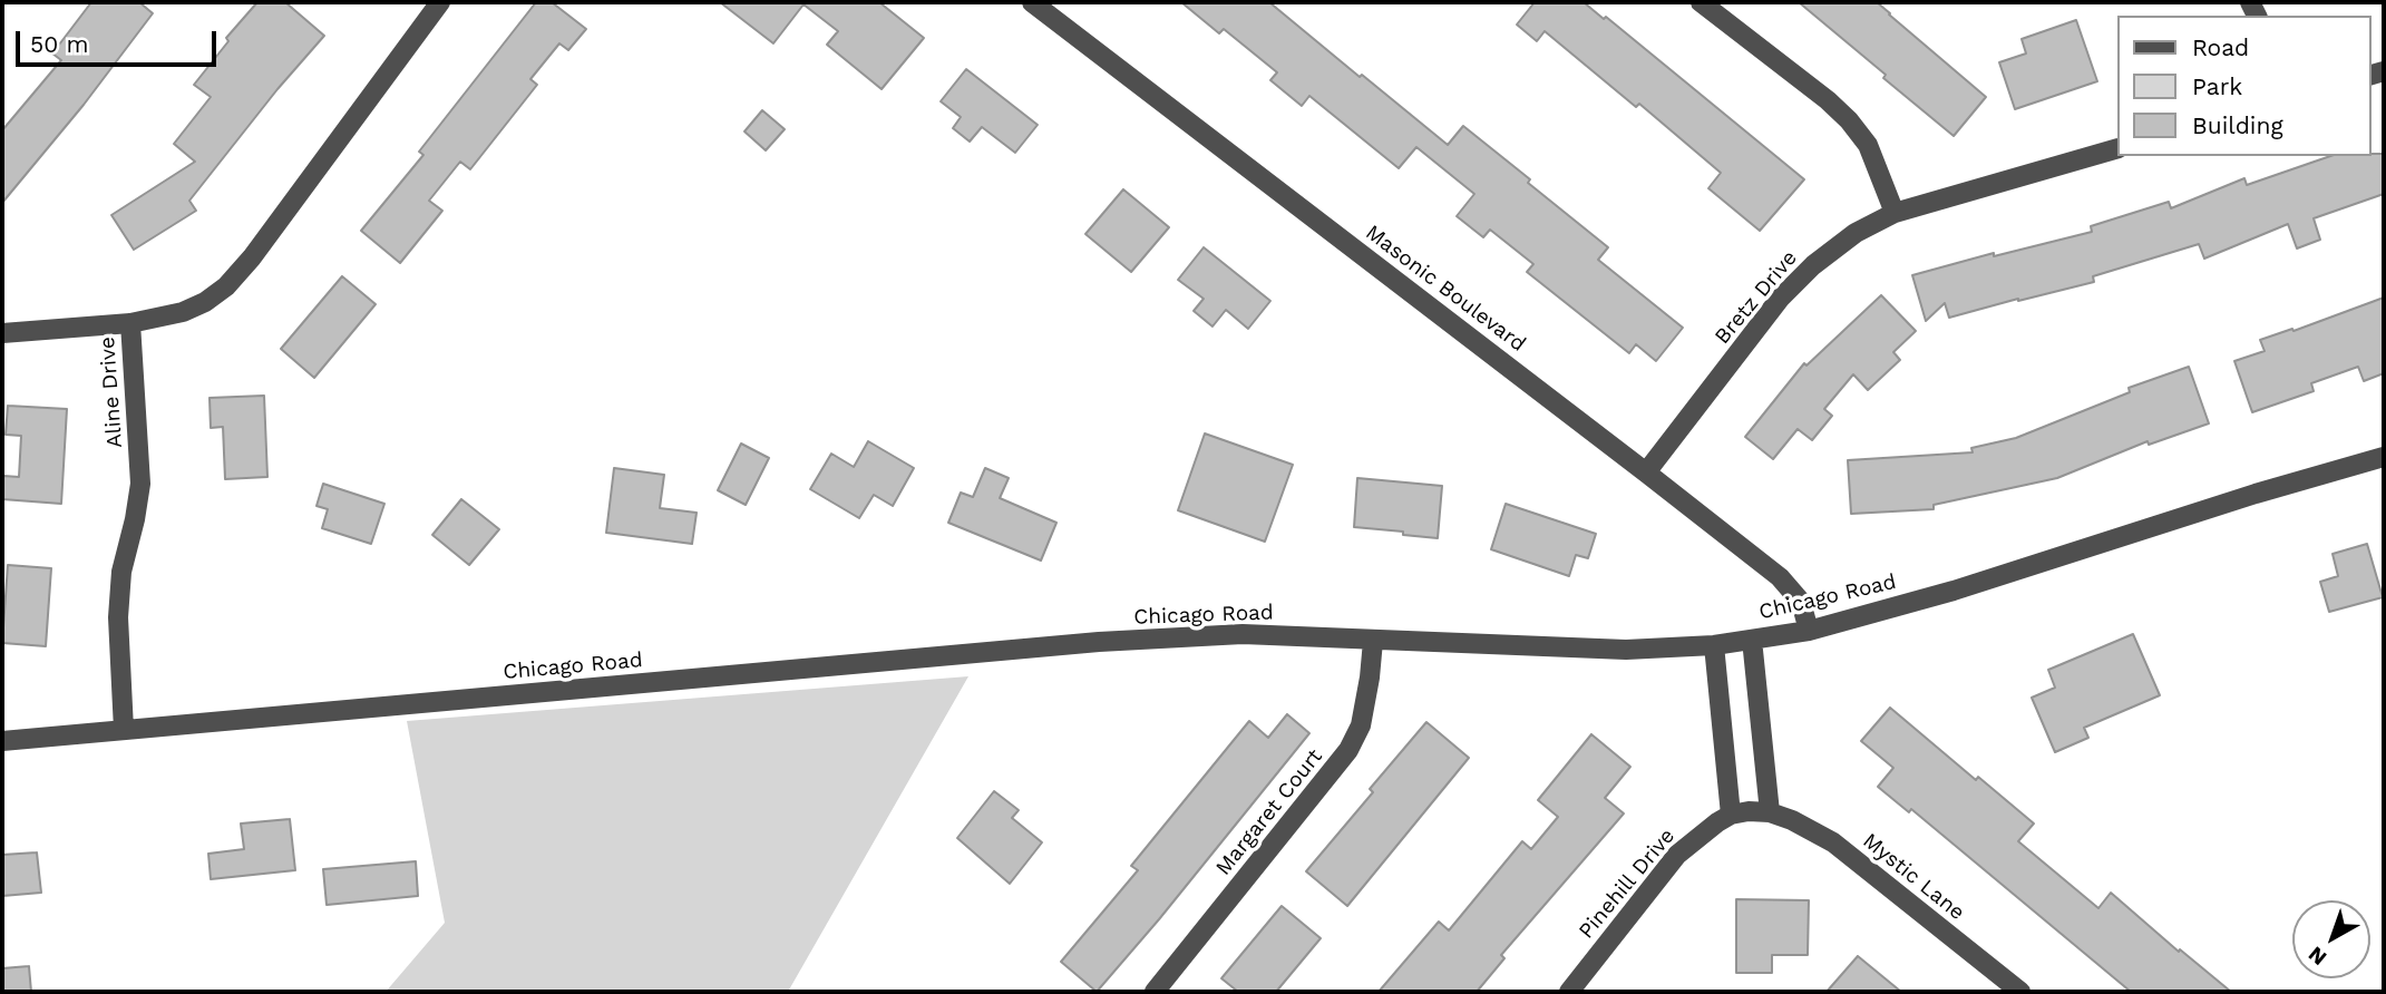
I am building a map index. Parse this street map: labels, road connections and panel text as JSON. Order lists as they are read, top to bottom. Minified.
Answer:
{"streets":{"street":["Masonic Boulevard","Bretz Drive","Aline Drive","Chicago Road","Margaret Court","Mystic Lane","Pinehill Drive"]},"crossings":[["Masonic Boulevard","Bretz Drive"],["Masonic Boulevard","Chicago Road"],["Aline Drive","Chicago Road"],["Chicago Road","Margaret Court"],["Mystic Lane","Pinehill Drive"]],"legend":["Road","Park","Building"],"scale_bar":"50 m","north":"bottom left"}
